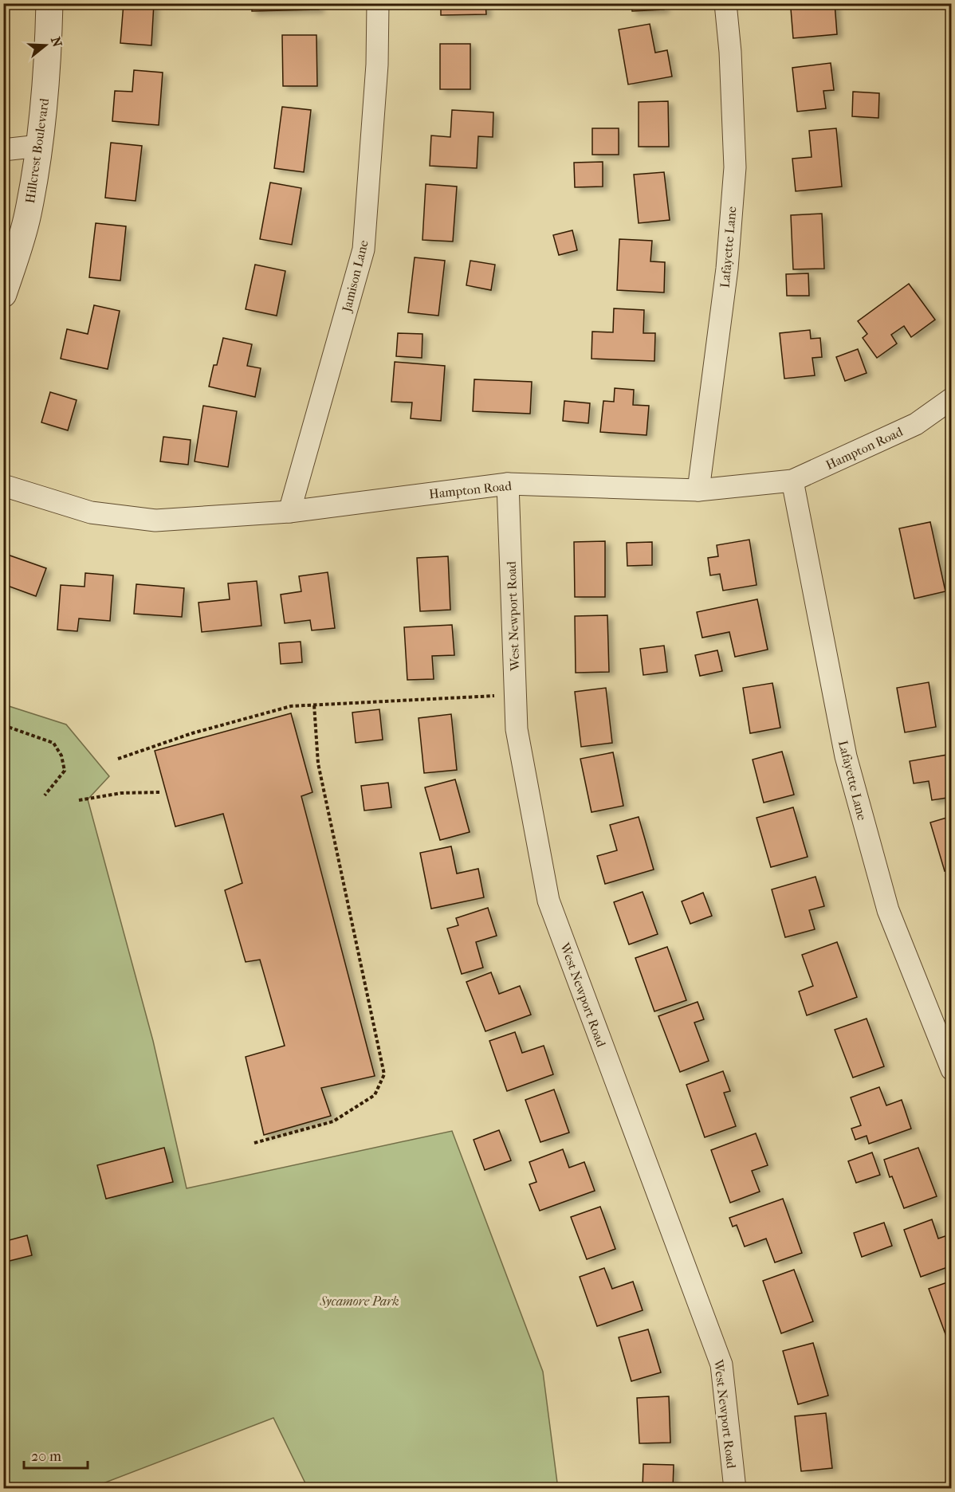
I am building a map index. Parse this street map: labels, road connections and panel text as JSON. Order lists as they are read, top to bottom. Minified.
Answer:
{"streets":{"street":["Hillcrest Boulevard","Lafayette Lane","Jamison Lane","Hampton Road","West Newport Road"]},"crossings":[["Lafayette Lane","Hampton Road"],["Jamison Lane","Hampton Road"],["Hampton Road","West Newport Road"]],"parks":["Sycamore Park"],"scale_bar":"20 m","north":"right"}
